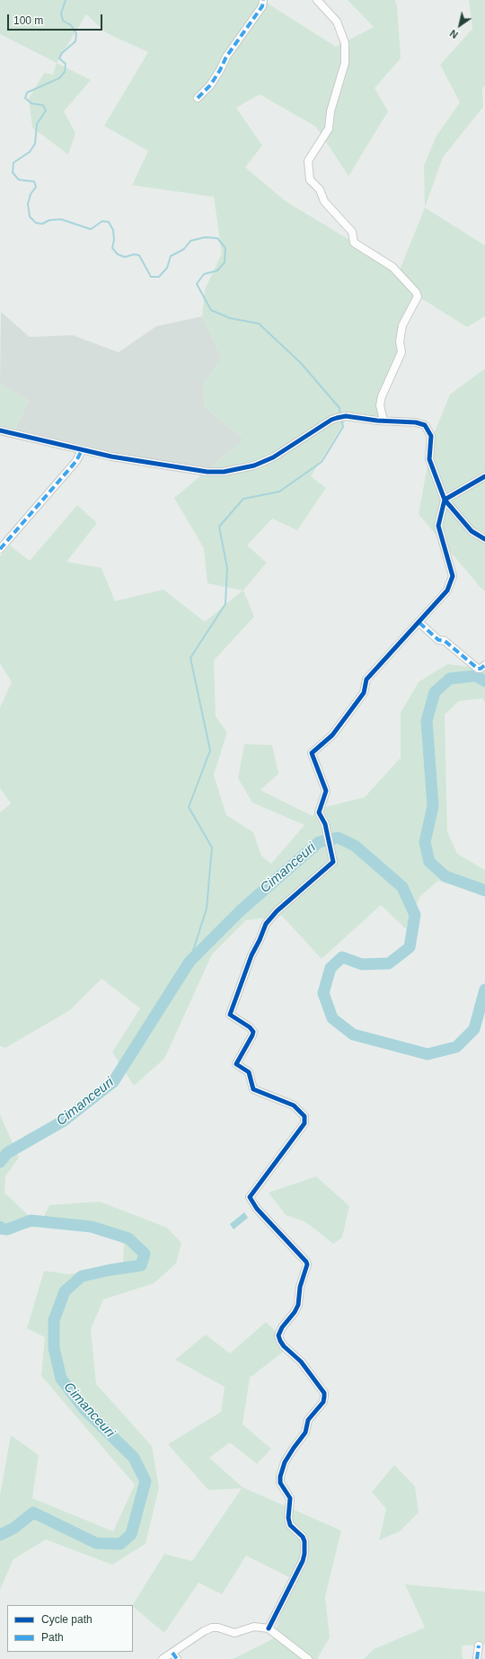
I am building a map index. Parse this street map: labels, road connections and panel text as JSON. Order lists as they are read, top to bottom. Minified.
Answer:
{"water":["Cimanceuri"],"legend":["Cycle path","Path"],"scale_bar":"100 m","north":"bottom left"}
